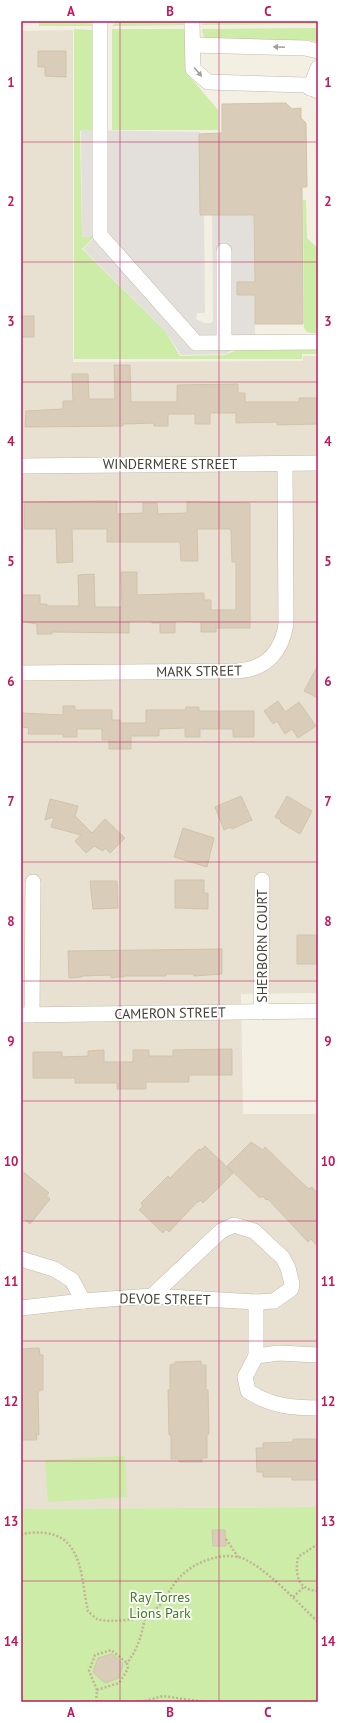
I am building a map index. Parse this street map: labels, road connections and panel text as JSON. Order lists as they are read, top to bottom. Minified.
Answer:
{"streets":{"street":["WINDERMERE STREET","MARK STREET","SHERBORN COURT","CAMERON STREET","DEVOE STREET"]},"crossings":[["WINDERMERE STREET","MARK STREET"],["SHERBORN COURT","CAMERON STREET"]],"parks":["Ray Torres Lions Park"],"grid":{"columns":["A","B","C"],"rows":["1","2","3","4","5","6","7","8","9","10","11","12","13","14"]}}
